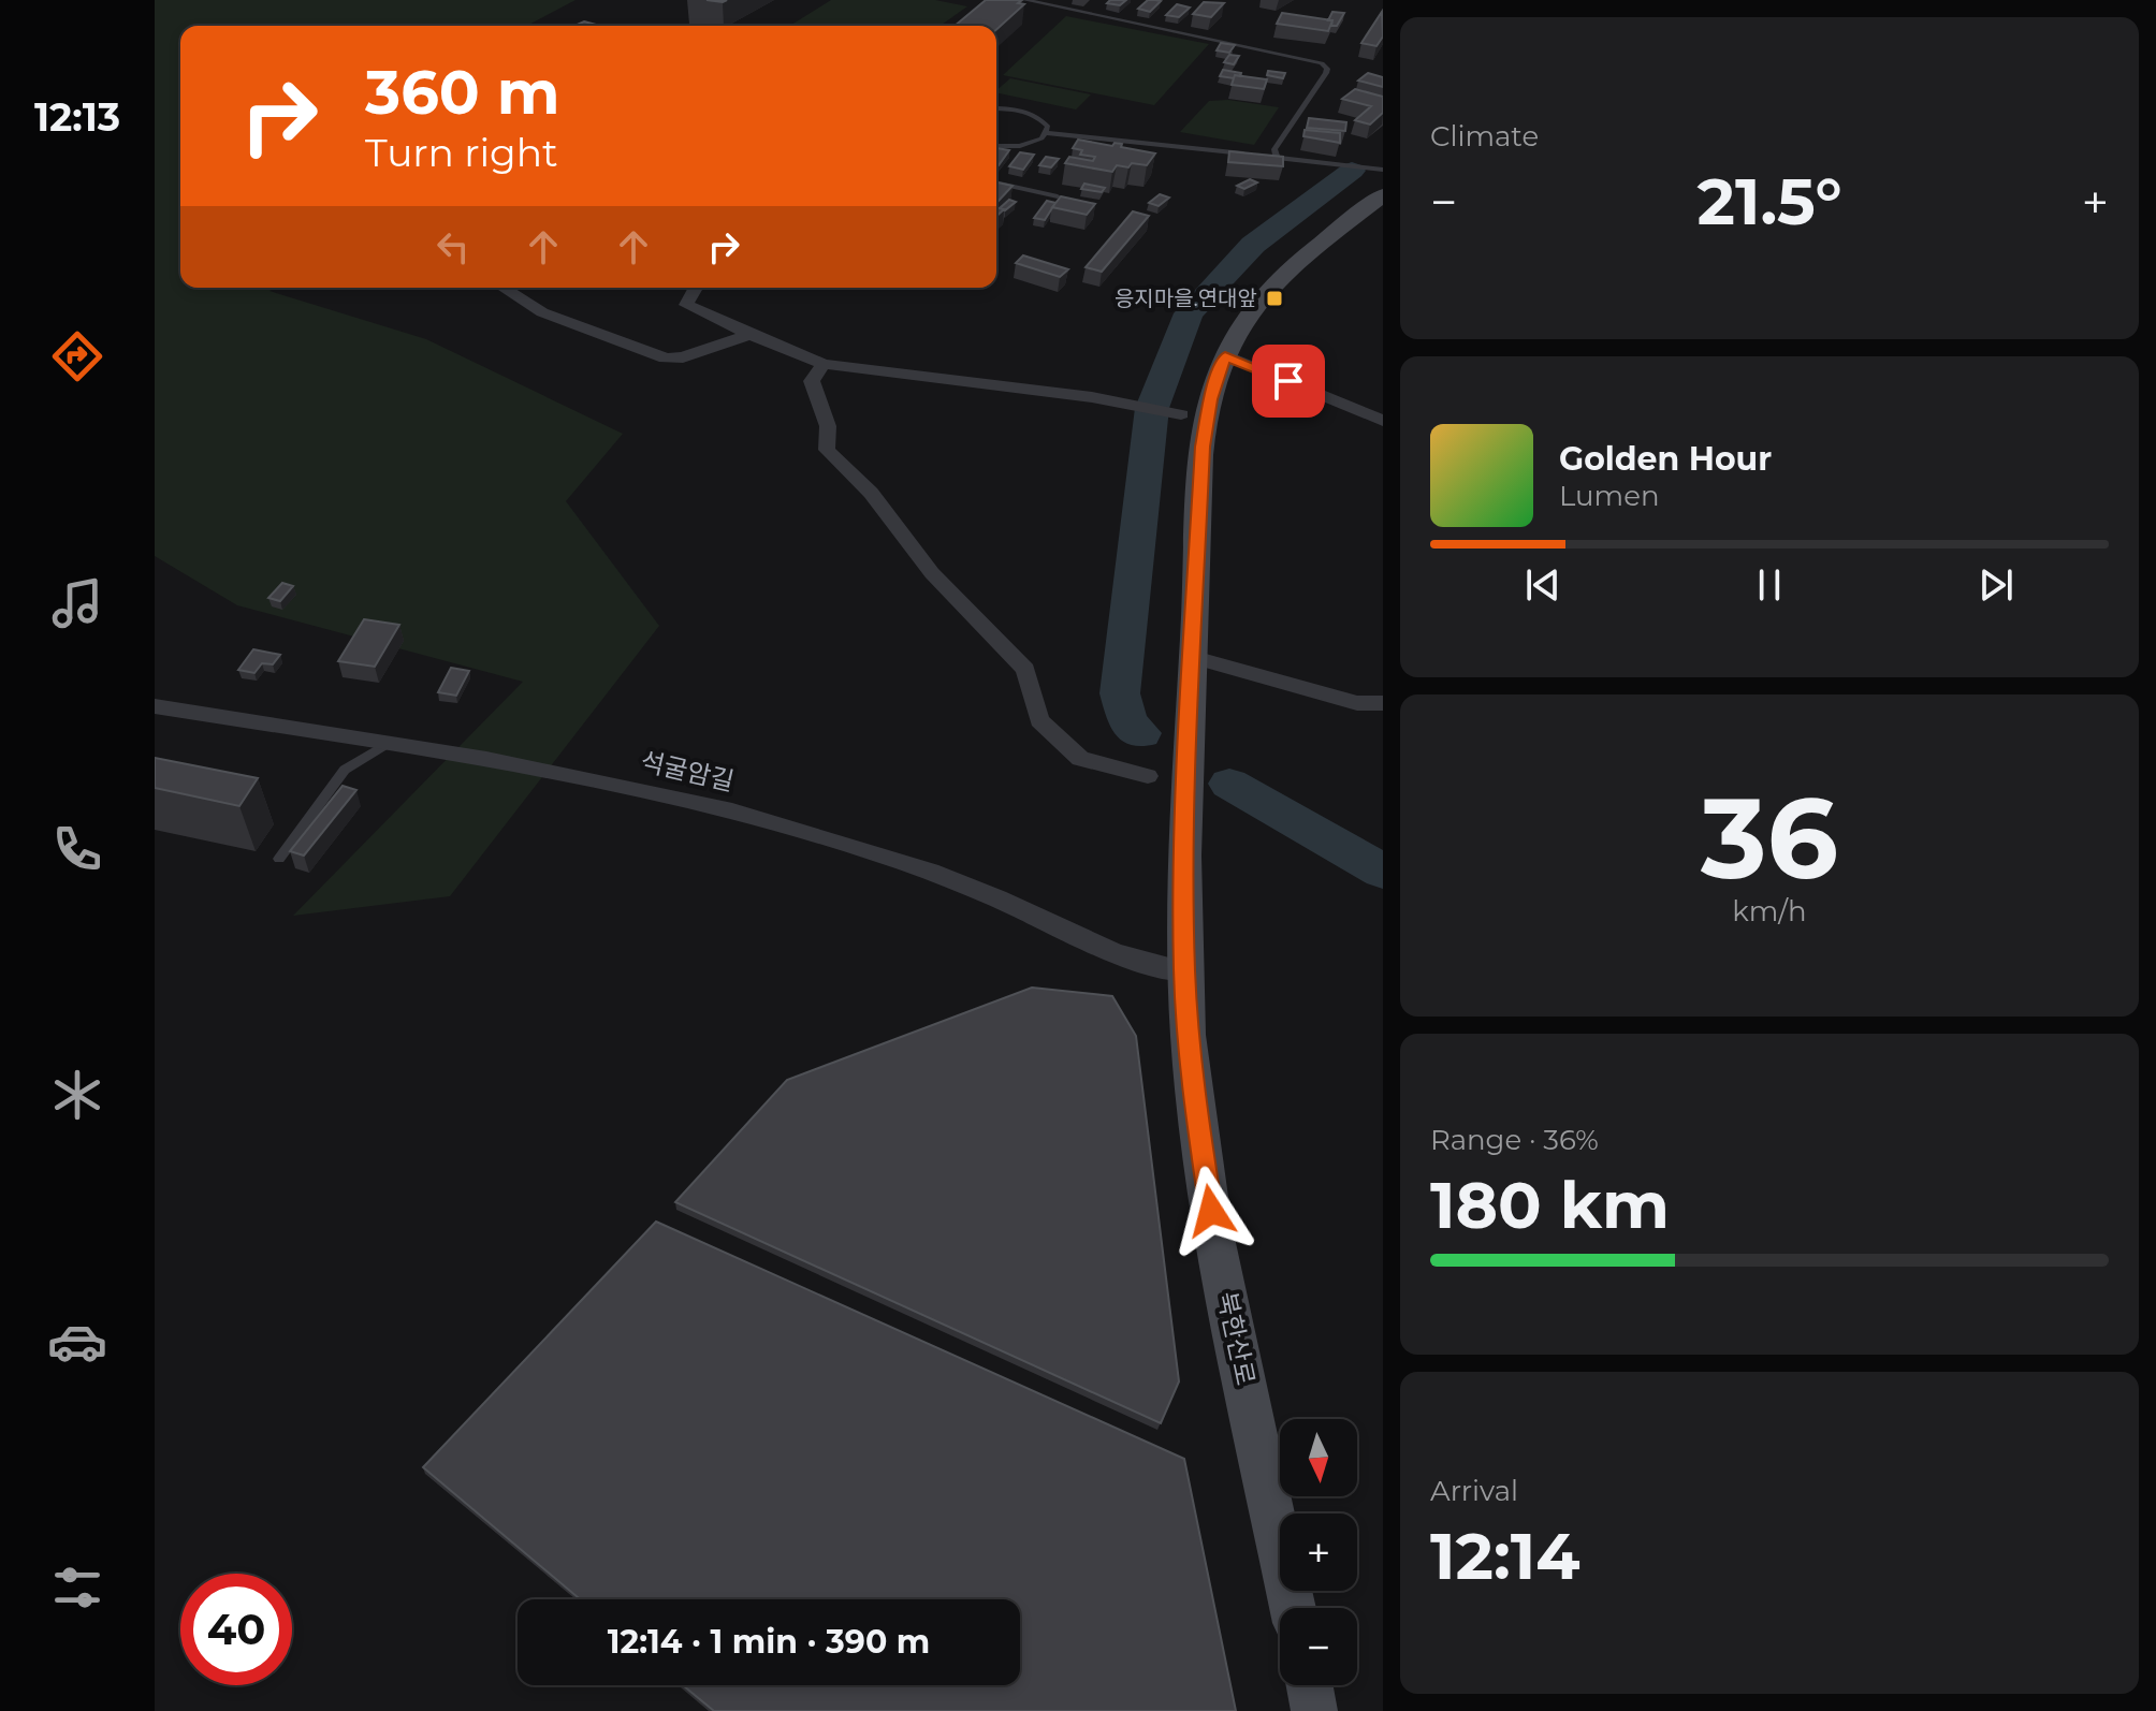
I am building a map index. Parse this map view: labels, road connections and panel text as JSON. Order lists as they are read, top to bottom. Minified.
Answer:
{"streets":{"street":["석굴암길","북한산로"]},"crossings":[["석굴암길","북한산로"]],"places":{"transit":["응지마을.연대앞"]},"north":"bottom","page":{"tabs":"12:13","tile":["Climate",["36","km/h"],["Range · 36%","180 km"],["Arrival","12:14"]],"turn":["360 m","Turn right"],"heat":["−","21.5°","+"],"song":["Golden Hour","Lumen"],"map_buttons":["+","−"],"limit":"40","trip":"12:14 · 1 min · 390 m"}}
